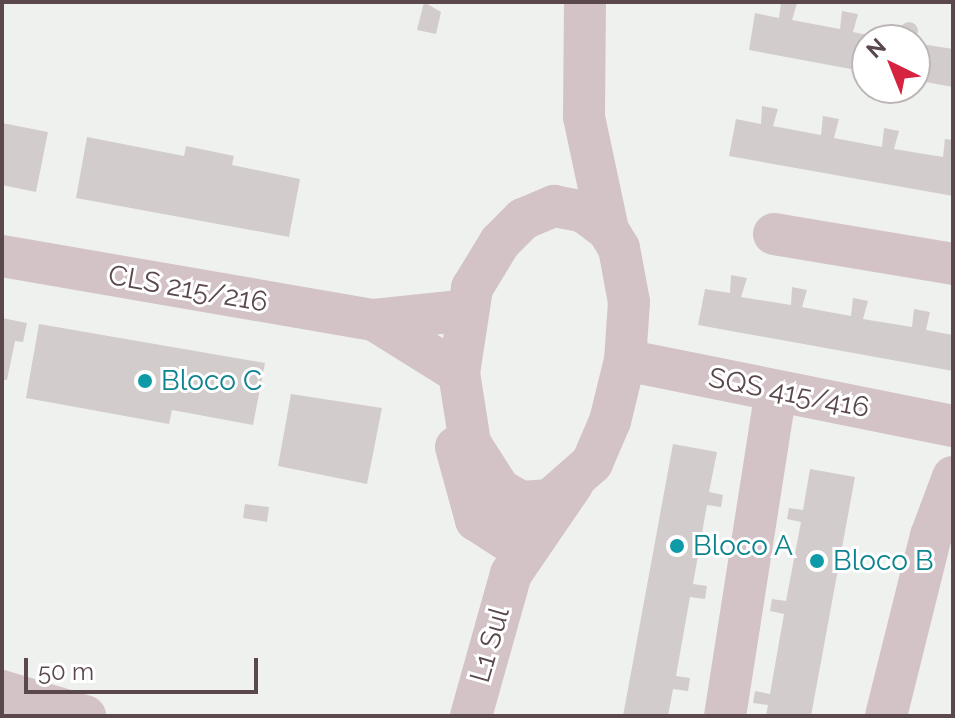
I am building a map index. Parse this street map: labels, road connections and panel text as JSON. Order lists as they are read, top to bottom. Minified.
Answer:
{"streets":{"street":["CLS 215/216","SQS 415/416","L1 Sul"]},"crossings":[["CLS 215/216","SQS 415/416"],["CLS 215/216","L1 Sul"],["SQS 415/416","L1 Sul"]],"places":["Bloco C","Bloco A","Bloco B"],"scale_bar":"50 m","north":"top left"}
